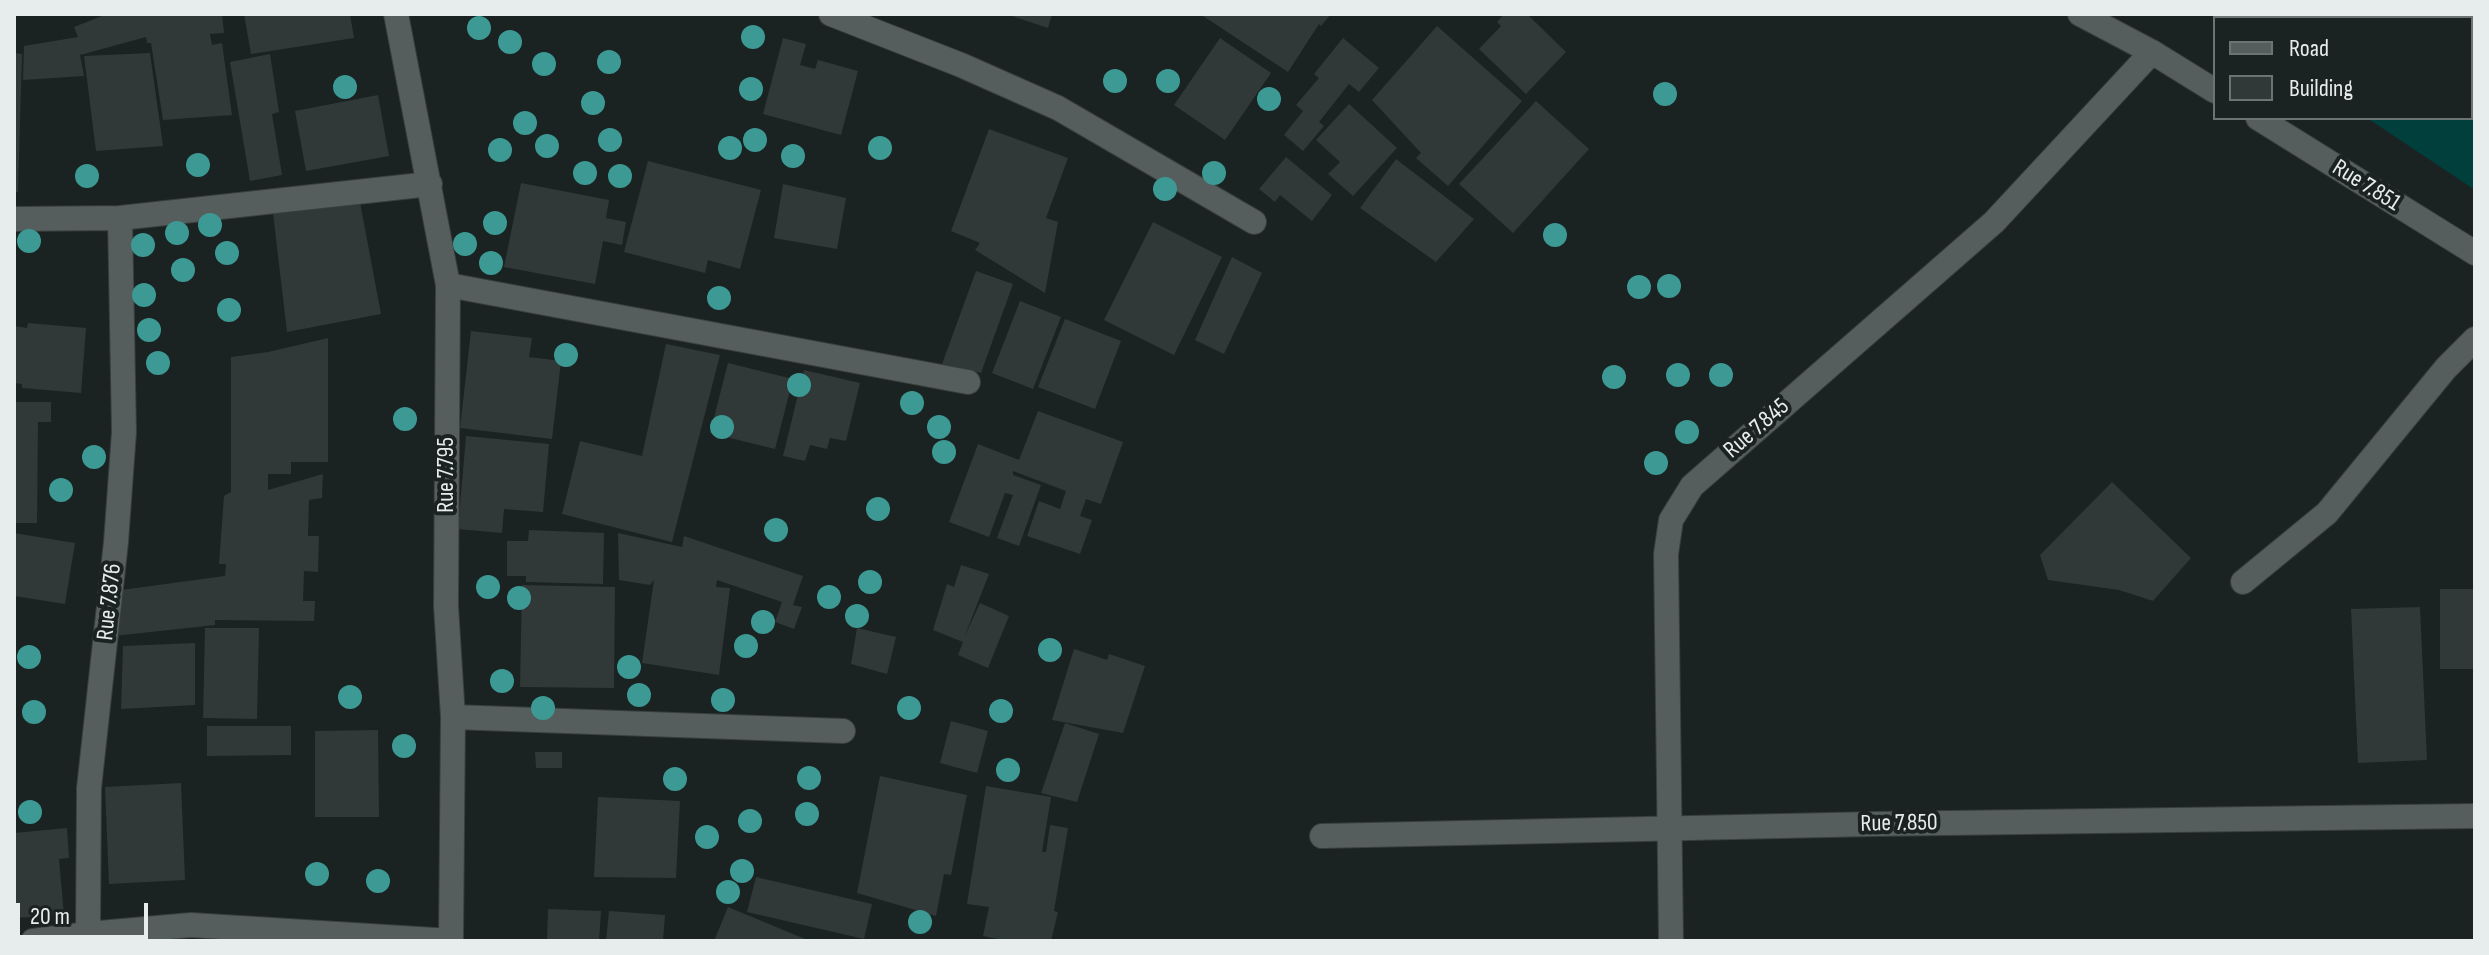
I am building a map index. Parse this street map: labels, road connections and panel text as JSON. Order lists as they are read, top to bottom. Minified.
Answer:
{"streets":{"street":["Rue 7.851","Rue 7.845","Rue 7.795","Rue 7.876","Rue 7.850"]},"crossings":[["Rue 7.845","Rue 7.850"]],"legend":["Road","Building"],"scale_bar":"20 m"}
